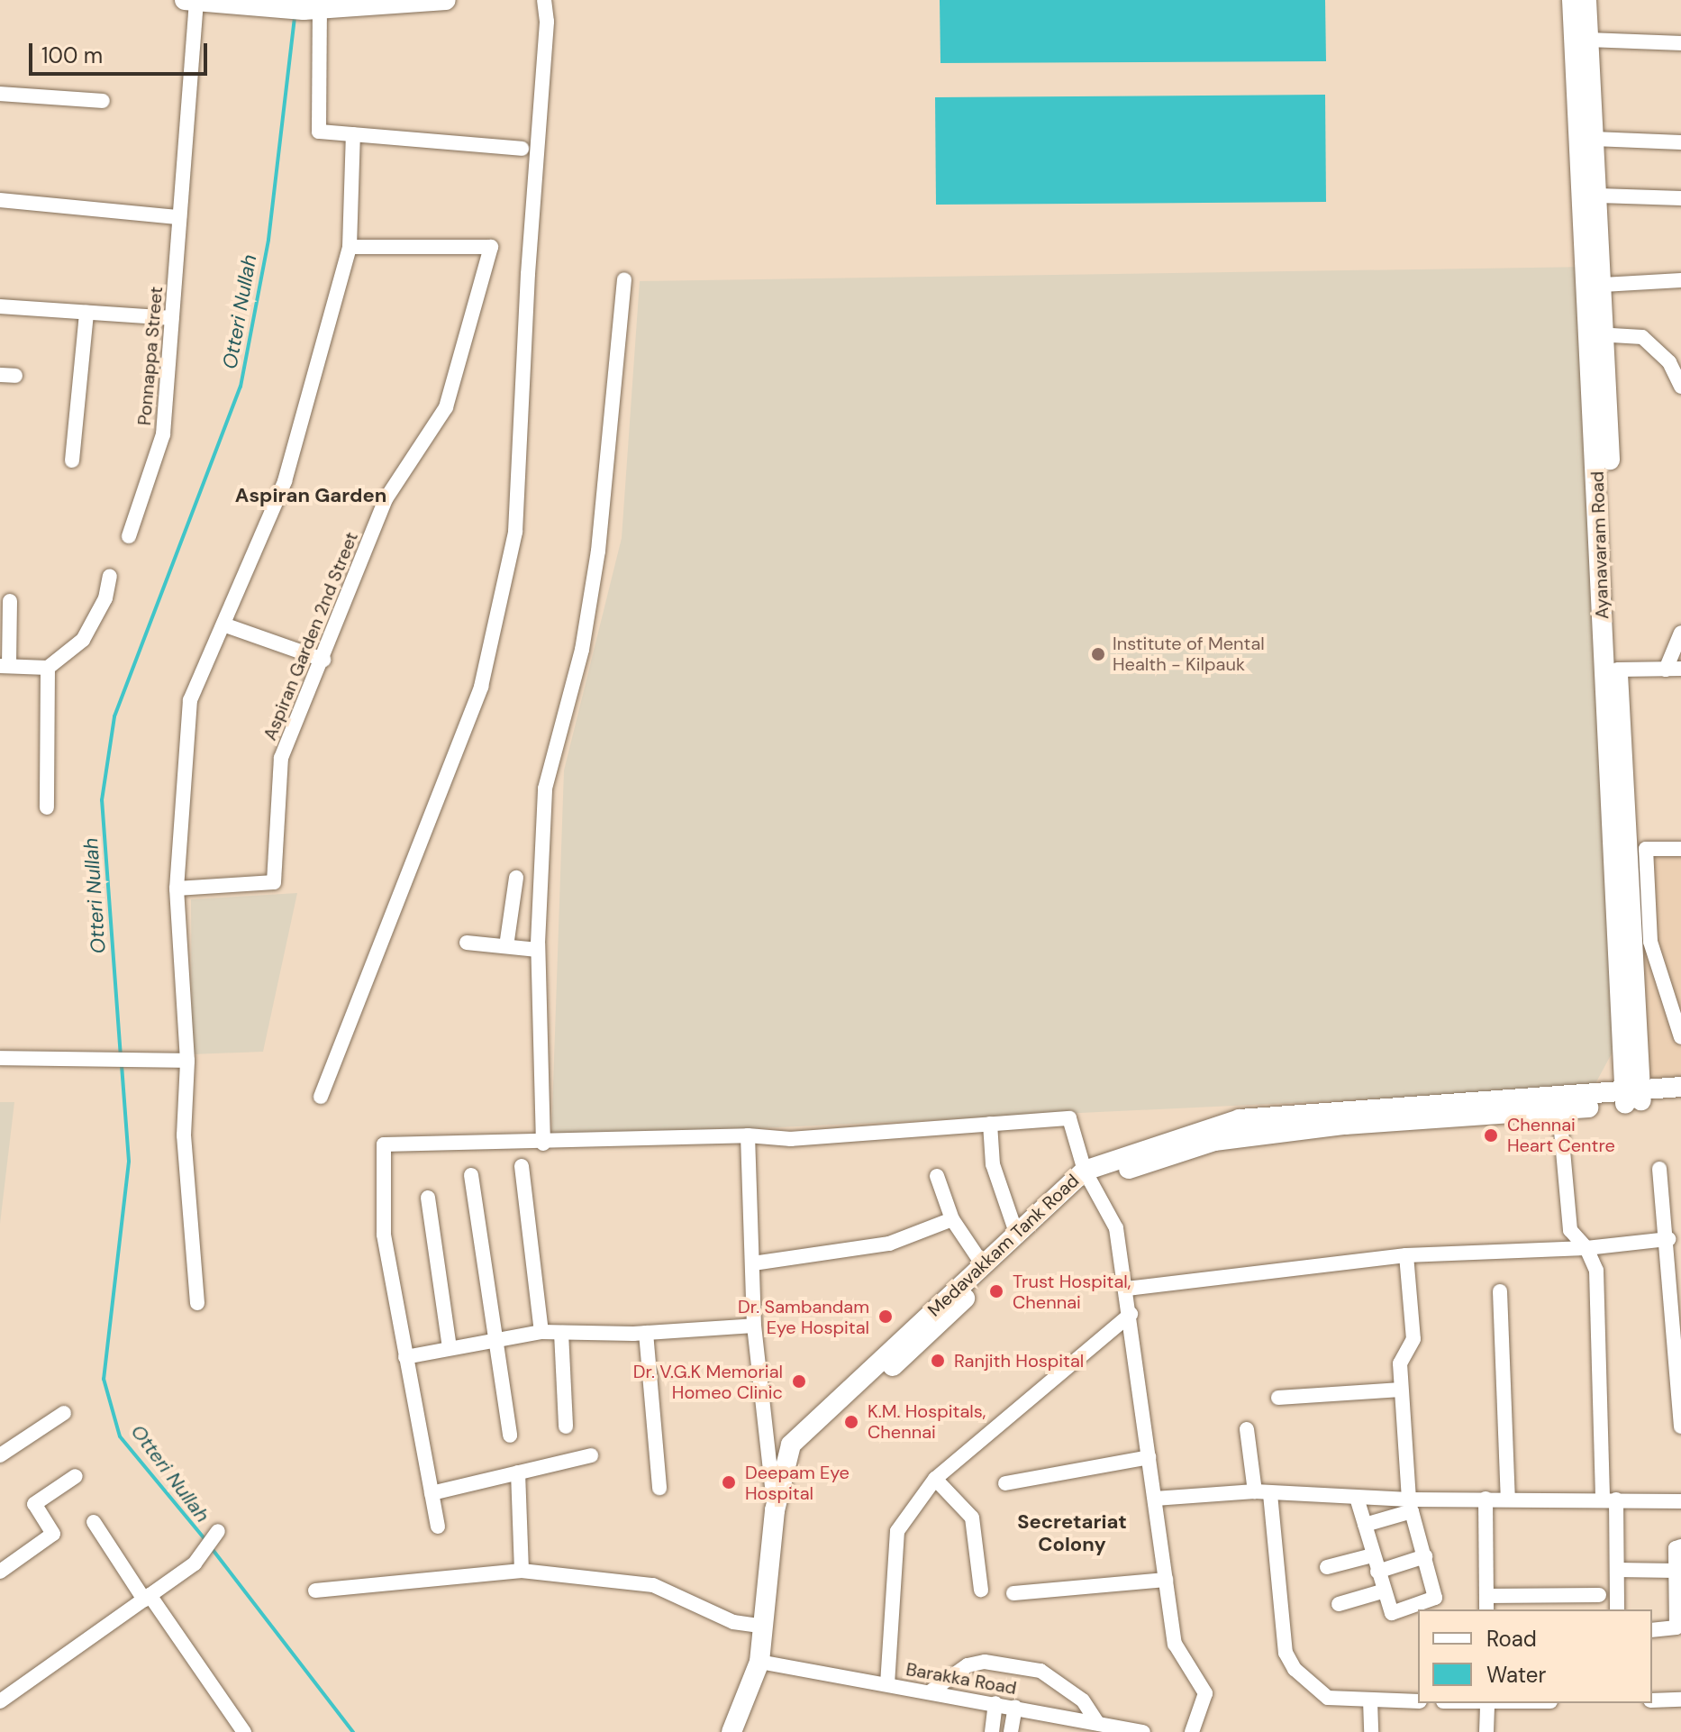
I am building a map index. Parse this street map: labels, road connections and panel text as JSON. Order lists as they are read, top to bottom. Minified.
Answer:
{"streets":{"main road":["Ayanavaram Road","Medavakkam Tank Road"],"street":["Ponnappa Street","Aspiran Garden 2nd Street","Barakka Road"]},"crossings":[["Ayanavaram Road","Medavakkam Tank Road"],["Medavakkam Tank Road","Barakka Road"]],"districts":["Aspiran Garden","Secretariat Colony"],"water":["Otteri Nullah"],"places":["Institute of Mental Health - Kilpauk","Chennai Heart Centre","Trust Hospital, Chennai","Dr. Sambandam Eye Hospital","Ranjith Hospital","Dr. V.G.K Memorial Homeo Clinic","K.M. Hospitals, Chennai","Deepam Eye Hospital"],"legend":["Road","Water"],"scale_bar":"100 m"}
